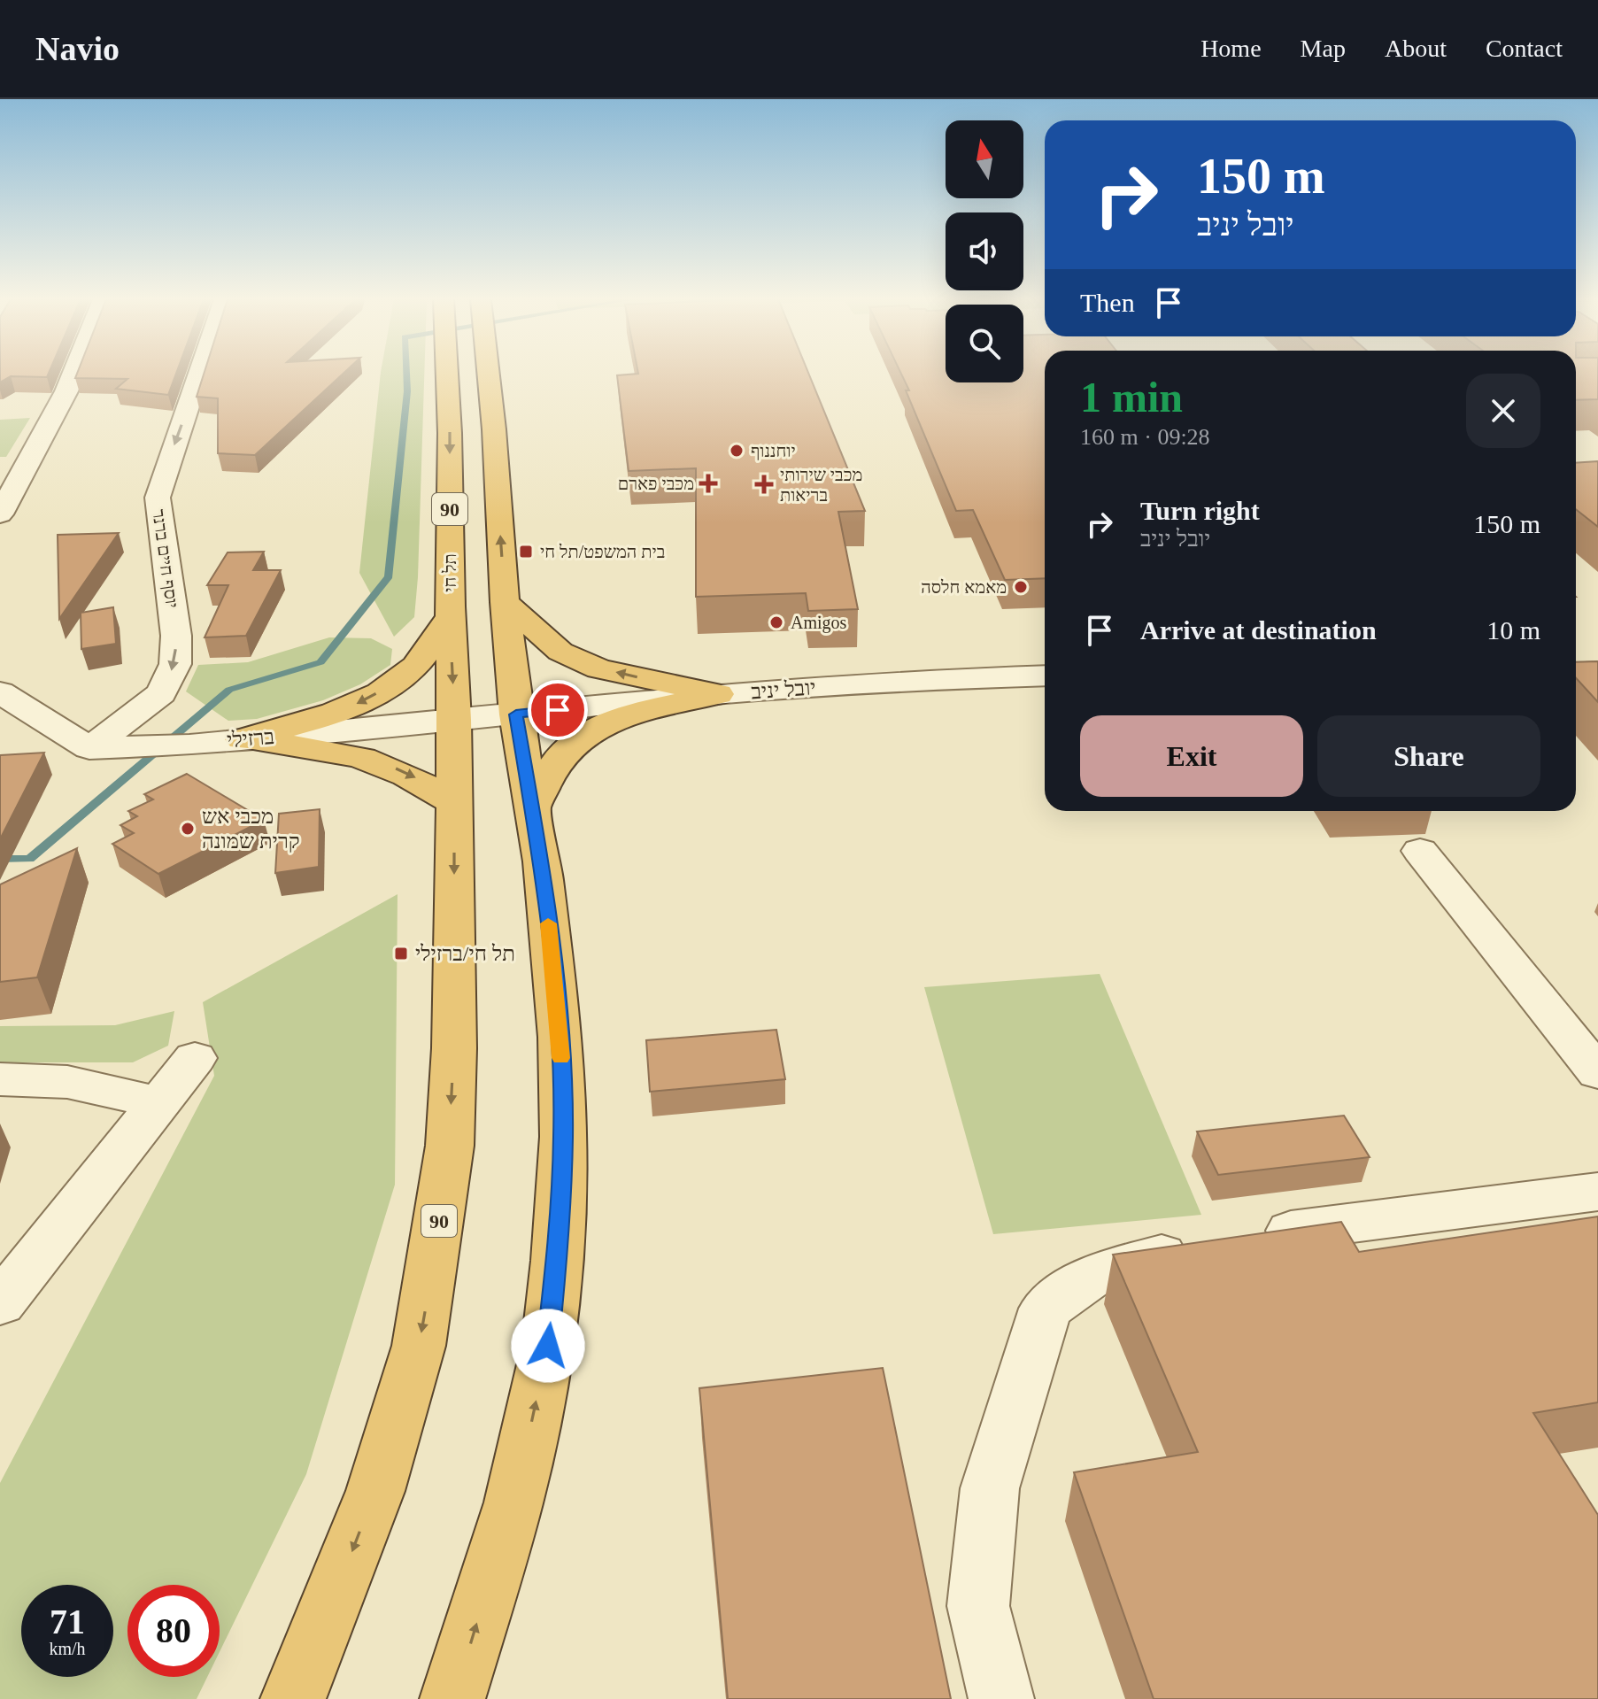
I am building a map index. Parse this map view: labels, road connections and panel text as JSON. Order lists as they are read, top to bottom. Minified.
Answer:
{"streets":{"highway":["90","תל חי"],"street":["יוסף חיים ברנר","יובל יניב","ברזילי"]},"crossings":[["90","תל חי"],["90","יובל יניב"],["90","ברזילי"],["יוסף חיים ברנר","ברזילי"],["תל חי","ברזילי"],["יובל יניב","ברזילי"]],"places":{"other":["יוחננוף","מאמא חלסה","Amigos","מכבי אש קרית שמונה"],"health":["מכבי פארם","מכבי שירותי בריאות"],"transit":["בית המשפט/תל חי","תל חי/ברזילי"]},"north":"top","page":{"header":"Navio","nav":["Home","Map","About","Contact"],"turn":["150 m","יובל יניב"],"then":"Then","heading":["1 min","160 m · 09:28"],"list":[{"name":"Turn right","note":"יובל יניב","value":"150 m"},{"name":"Arrive at destination","value":"10 m"}],"buttons":["Exit","Share"],"speed":"71 km/h","limit":"80"}}
